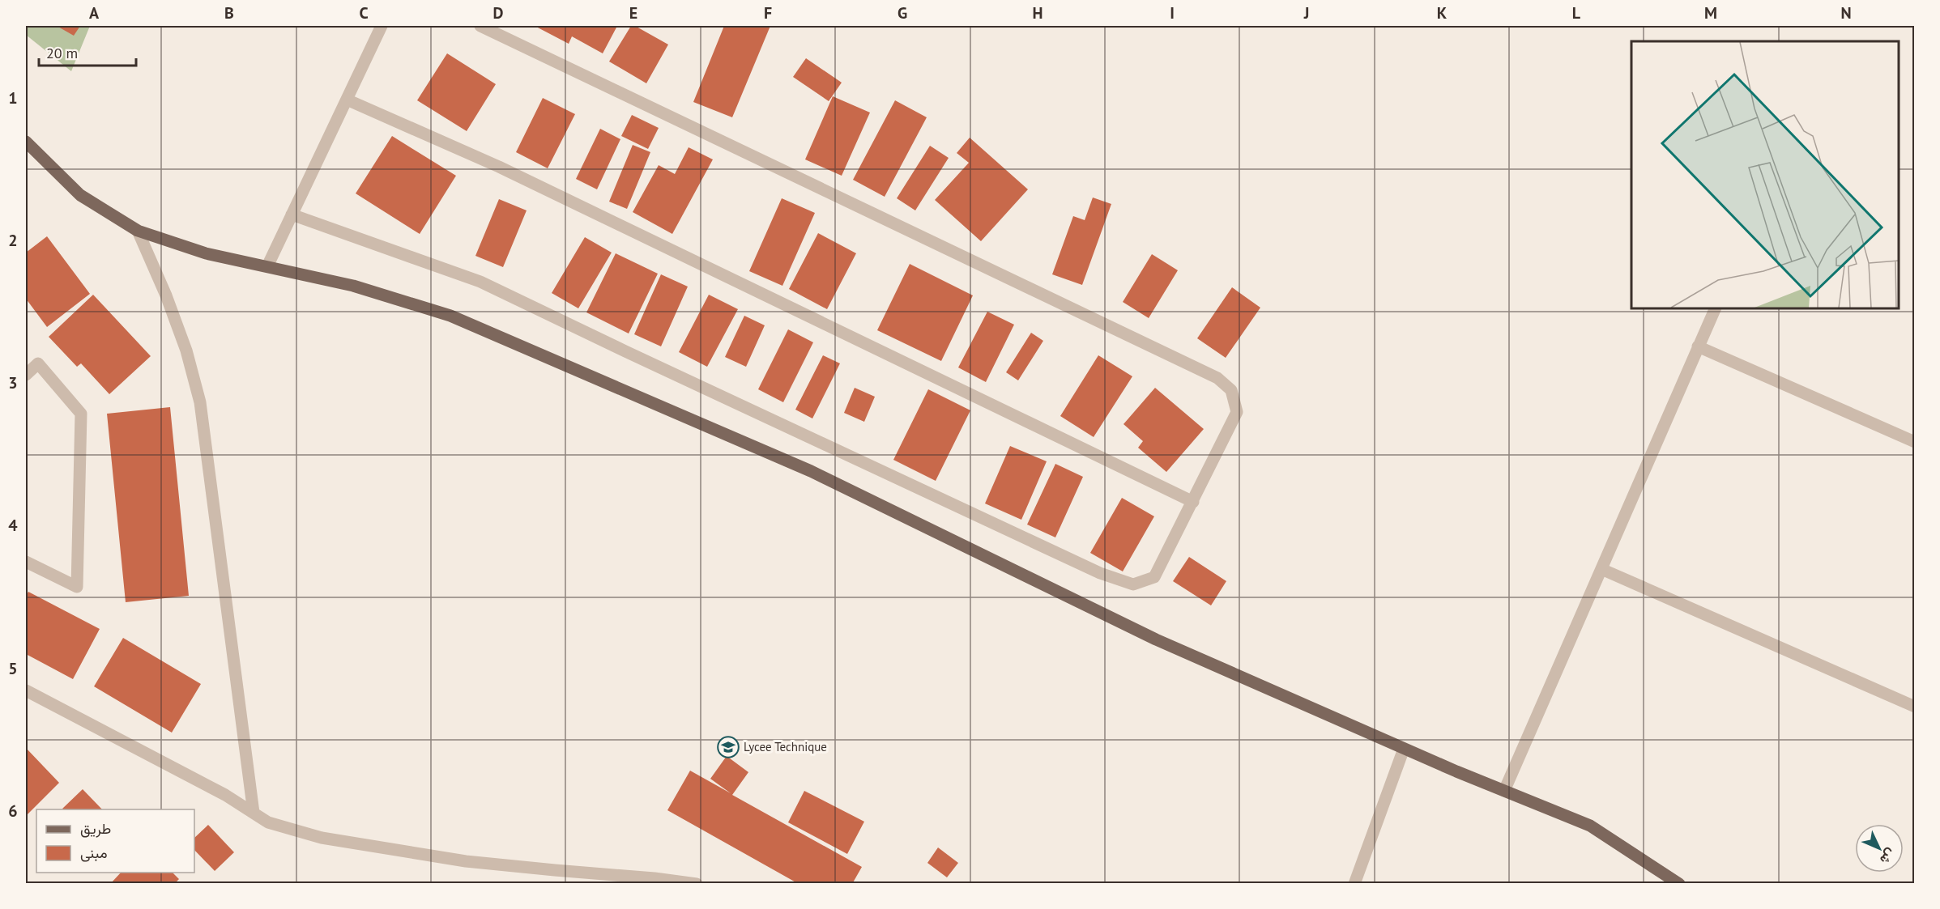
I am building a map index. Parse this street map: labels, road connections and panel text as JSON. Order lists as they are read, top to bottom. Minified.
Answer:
{"places":{"school or university":["Lycee Technique"]},"legend":["طريق","مبنى"],"scale_bar":"20 m","north":"bottom right","grid":{"columns":["A","B","C","D","E","F","G","H","I","J","K","L","M","N"],"rows":["1","2","3","4","5","6"]}}
